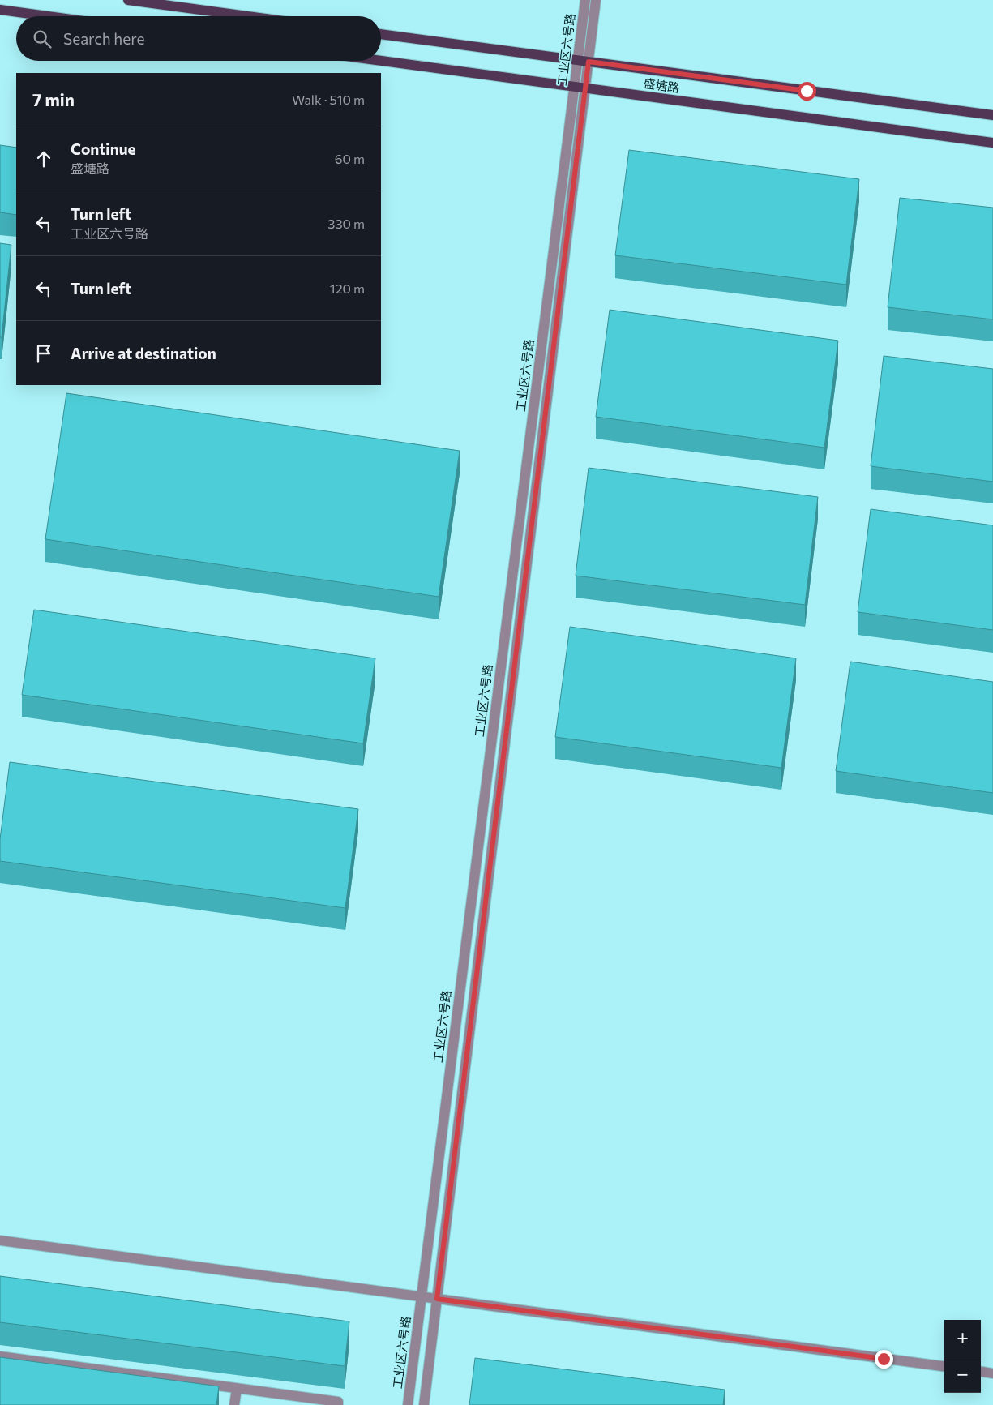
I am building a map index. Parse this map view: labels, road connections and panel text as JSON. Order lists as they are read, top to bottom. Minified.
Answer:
{"streets":{"main road":["盛塘路"],"street":["工业区六号路"]},"crossings":[["工业区六号路","盛塘路"]],"page":{"search":"Search here","heading":["7 min","Walk · 510 m"],"list":[["Continue","盛塘路","60 m"],["Turn left","工业区六号路","330 m"],["Turn left","120 m"],"Arrive at destination"],"map_buttons":["+","−"]}}
